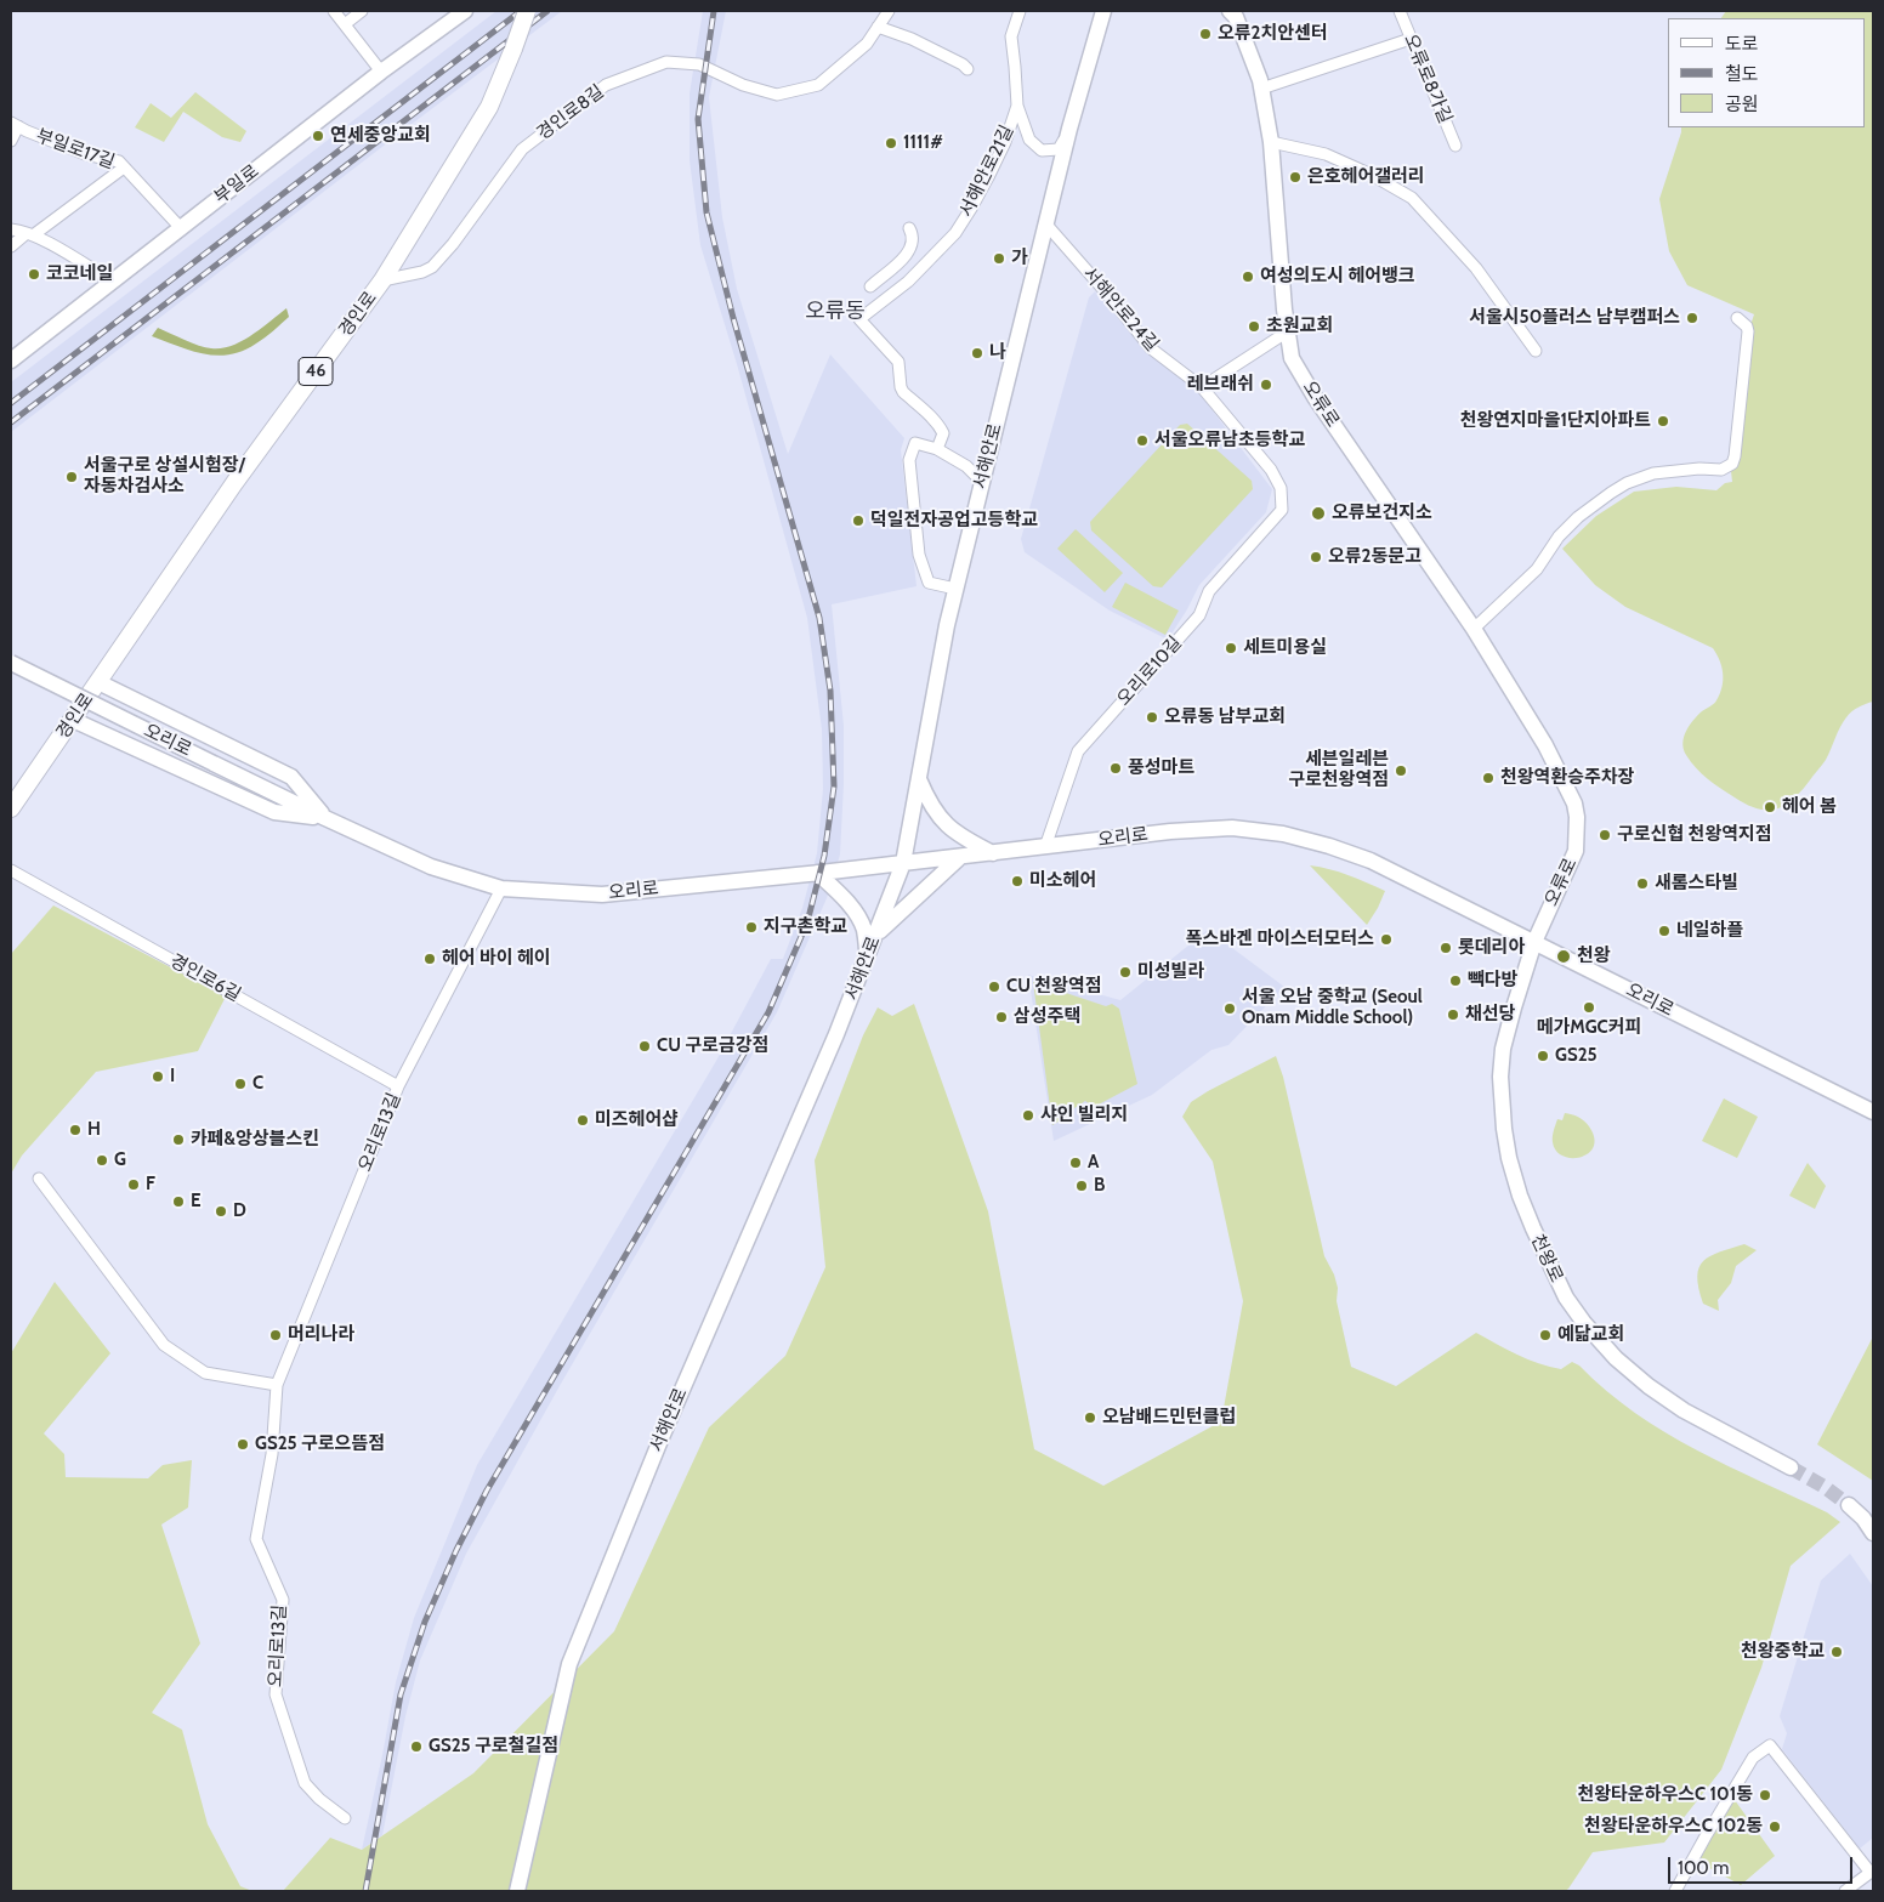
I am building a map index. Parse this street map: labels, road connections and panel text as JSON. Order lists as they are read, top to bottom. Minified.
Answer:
{"streets":{"main road":["부일로","경인로","46","오류로","서해안로","오리로","천왕로"],"street":["오류로8가길","경인로8길","부일로17길","서해안로21길","서해안로24길","오리로10길","경인로6길","오리로13길"]},"crossings":[["경인로8길","경인로"],["부일로17길","부일로"],["서해안로21길","서해안로"],["서해안로24길","서해안로"],["서해안로24길","오리로10길"],["경인로","오리로"],["오류로","오리로"],["오류로","천왕로"],["서해안로","오리로"],["오리로10길","오리로"],["오리로","오리로13길"],["오리로","천왕로"],["경인로6길","오리로13길"]],"districts":["오류동"],"places":["오류2치안센터","연세중앙교회","1111#","은호헤어갤러리","가","코코네일","여성의도시 헤어뱅크","서울시50플러스 남부캠퍼스","초원교회","나","레브래쉬","천왕연지마을1단지아파트","서울오류남초등학교","서울구로 상설시험장/ 자동차검사소","오류보건지소","덕일전자공업고등학교","오류2동문고","세트미용실","오류동 남부교회","풍성마트","세븐일레븐 구로천왕역점","천왕역환승주차장","헤어 봄","구로신협 천왕역지점","미소헤어","새롬스타빌","지구촌학교","네일하플","폭스바겐 마이스터모터스","롯데리아","천왕","헤어 바이 헤이","미성빌라","빽다방","CU 천왕역점","메가MGC커피","서울 오남 중학교 (Seoul Onam Middle School)","채선당","삼성주택","CU 구로금강점","GS25","I","C","샤인 빌리지","미즈헤어샵","H","카페&앙상블스킨","G","A","F","B","E","D","머리나라","예닮교회","오남배드민턴클럽","GS25 구로으뜸점","천왕중학교","GS25 구로철길점","천왕타운하우스C 101동","천왕타운하우스C 102동"],"legend":["도로","철도","공원"],"scale_bar":"100 m"}
